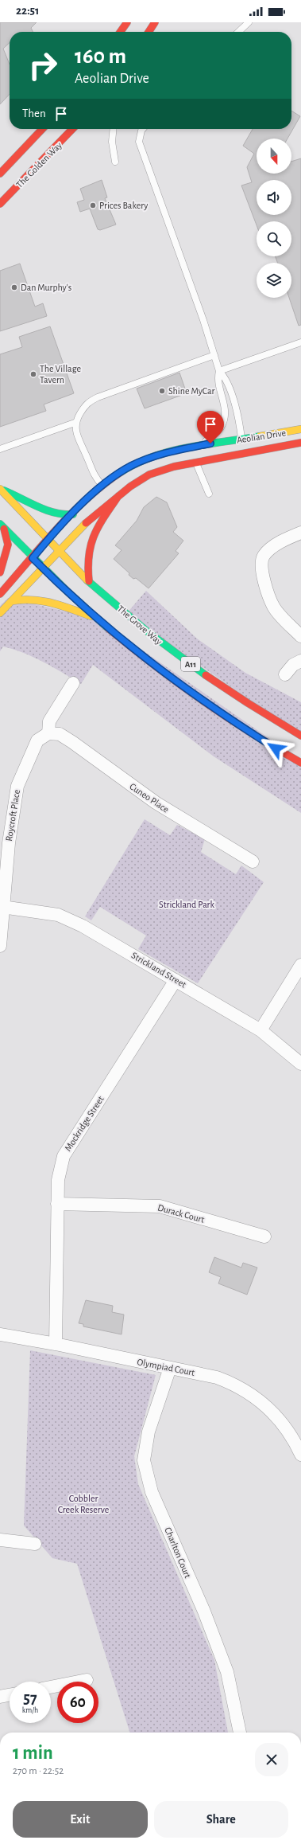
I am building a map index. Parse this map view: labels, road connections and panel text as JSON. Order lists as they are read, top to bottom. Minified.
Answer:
{"streets":{"main road":["The Golden Way","Aeolian Drive","The Grove Way","A11"],"street":["Cuneo Place","Roycroft Place","Strickland Street","Mockridge Street","Durack Court","Olympiad Court","Charlton Court"]},"crossings":[["Aeolian Drive","The Grove Way"],["Aeolian Drive","A11"],["Cuneo Place","Roycroft Place"],["Roycroft Place","Strickland Street"],["Strickland Street","Mockridge Street"],["Mockridge Street","Durack Court"],["Mockridge Street","Olympiad Court"],["Olympiad Court","Charlton Court"]],"parks":["Strickland Park","Cobbler Creek Reserve"],"places":["Prices Bakery","Dan Murphy's","The Village Tavern","Shine MyCar"],"north":"bottom","page":{"status":"22:51","turn":["160 m","Aeolian Drive"],"then":"Then","speed":"57 km/h","limit":"60","heading":["1 min","270 m · 22:52"],"buttons":["Exit","Share"]}}
